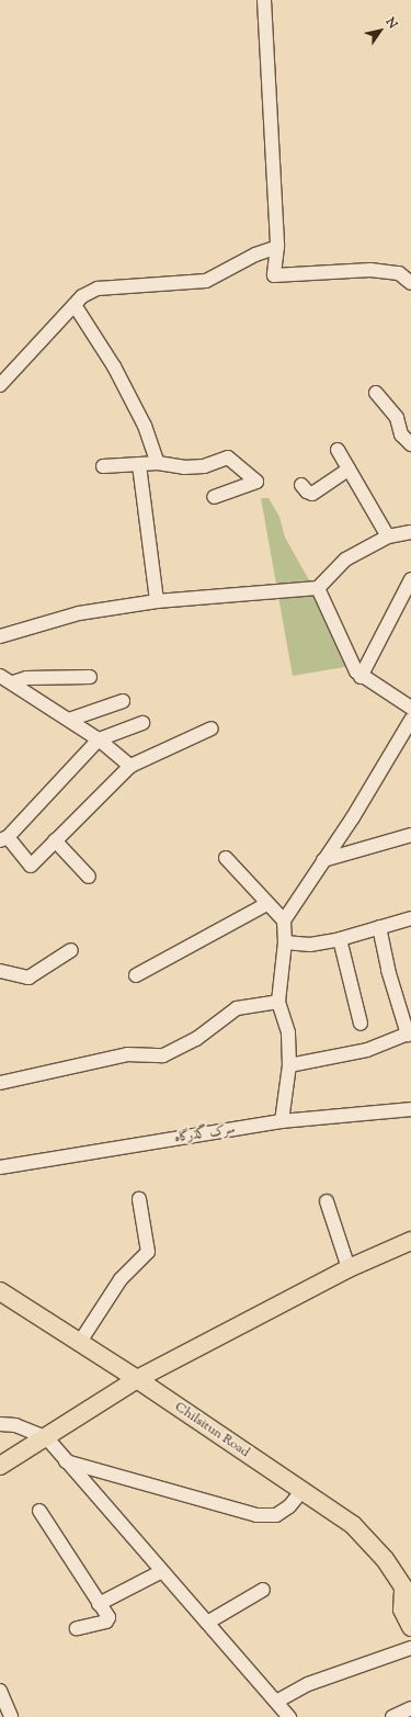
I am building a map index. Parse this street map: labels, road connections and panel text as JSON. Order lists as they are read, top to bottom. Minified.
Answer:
{"streets":{"main road":["Chilsitun Road"],"street":["سرک گذرگاه"]},"north":"top right"}
